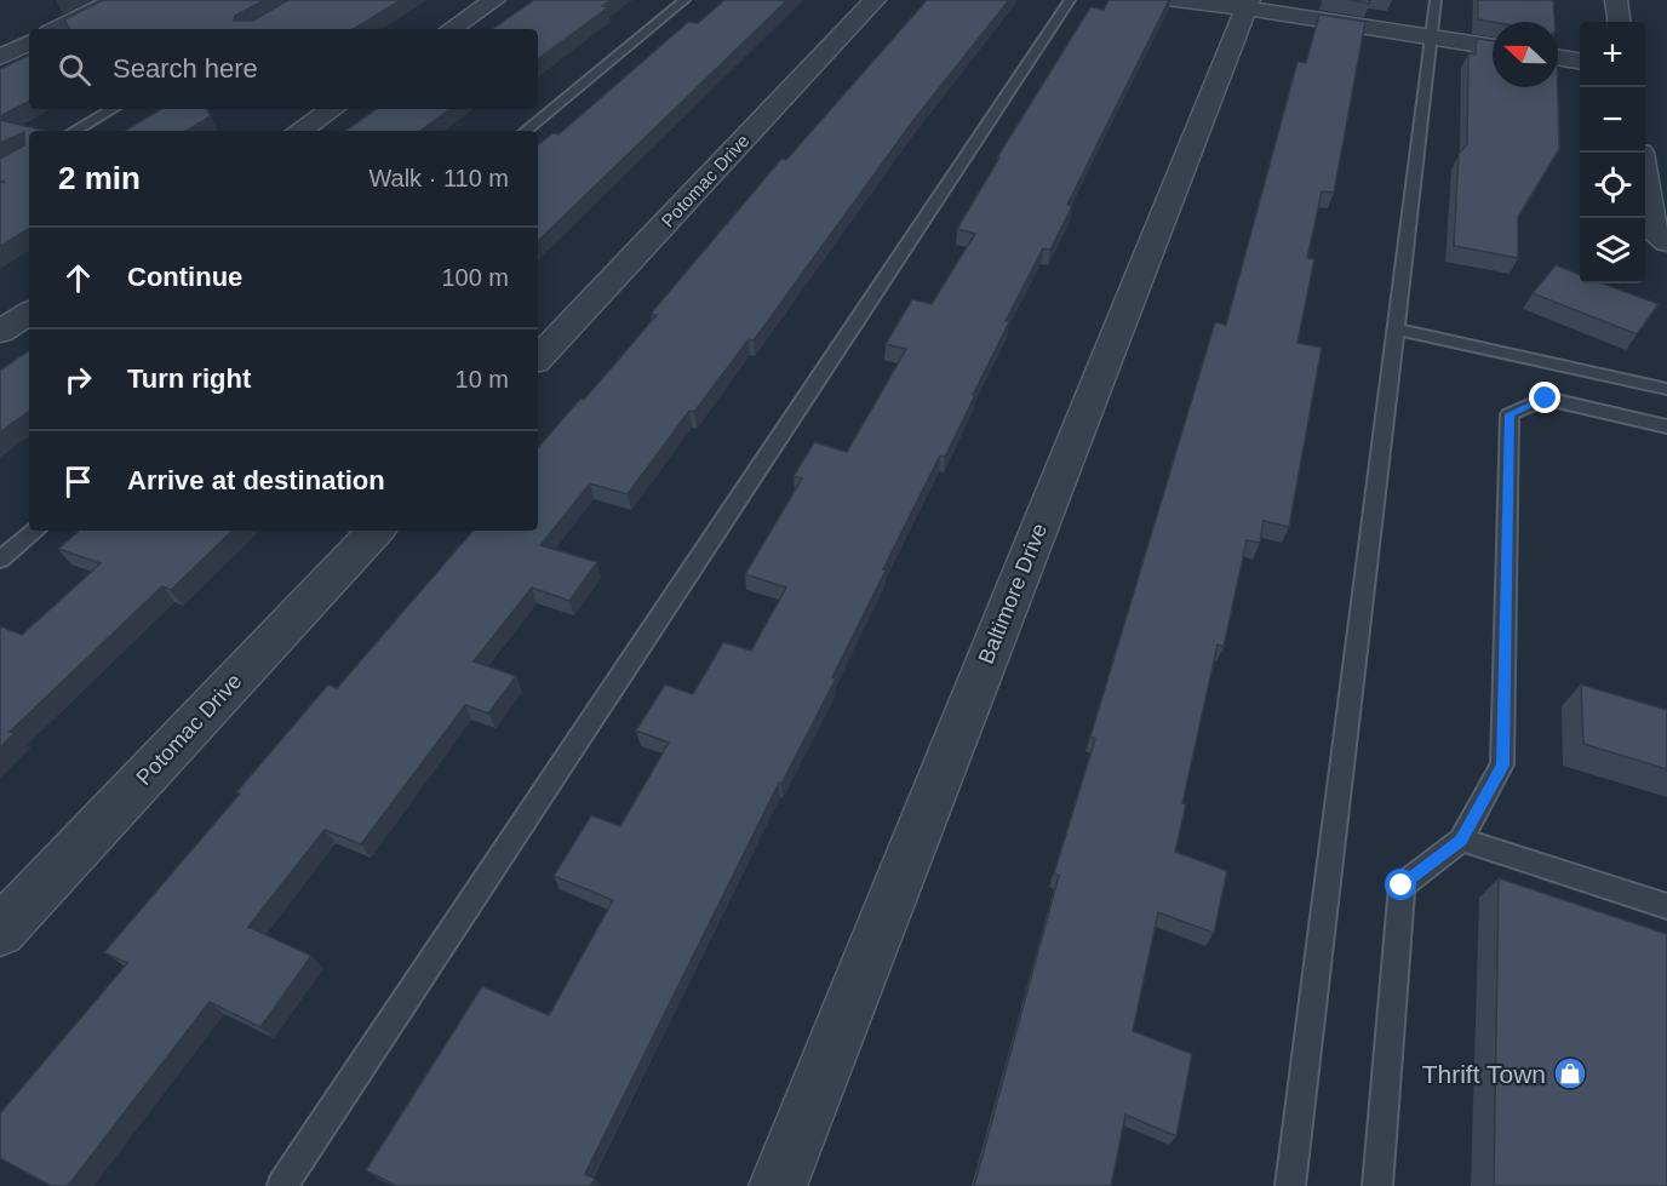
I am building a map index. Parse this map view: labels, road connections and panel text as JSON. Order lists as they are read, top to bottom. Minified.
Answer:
{"streets":{"street":["Potomac Drive","Baltimore Drive"]},"places":{"shop":["Thrift Town"]},"north":"left","page":{"map_buttons":["+","−"],"search":"Search here","heading":["2 min","Walk · 110 m"],"list":[["Continue","100 m"],["Turn right","10 m"],"Arrive at destination"]}}
